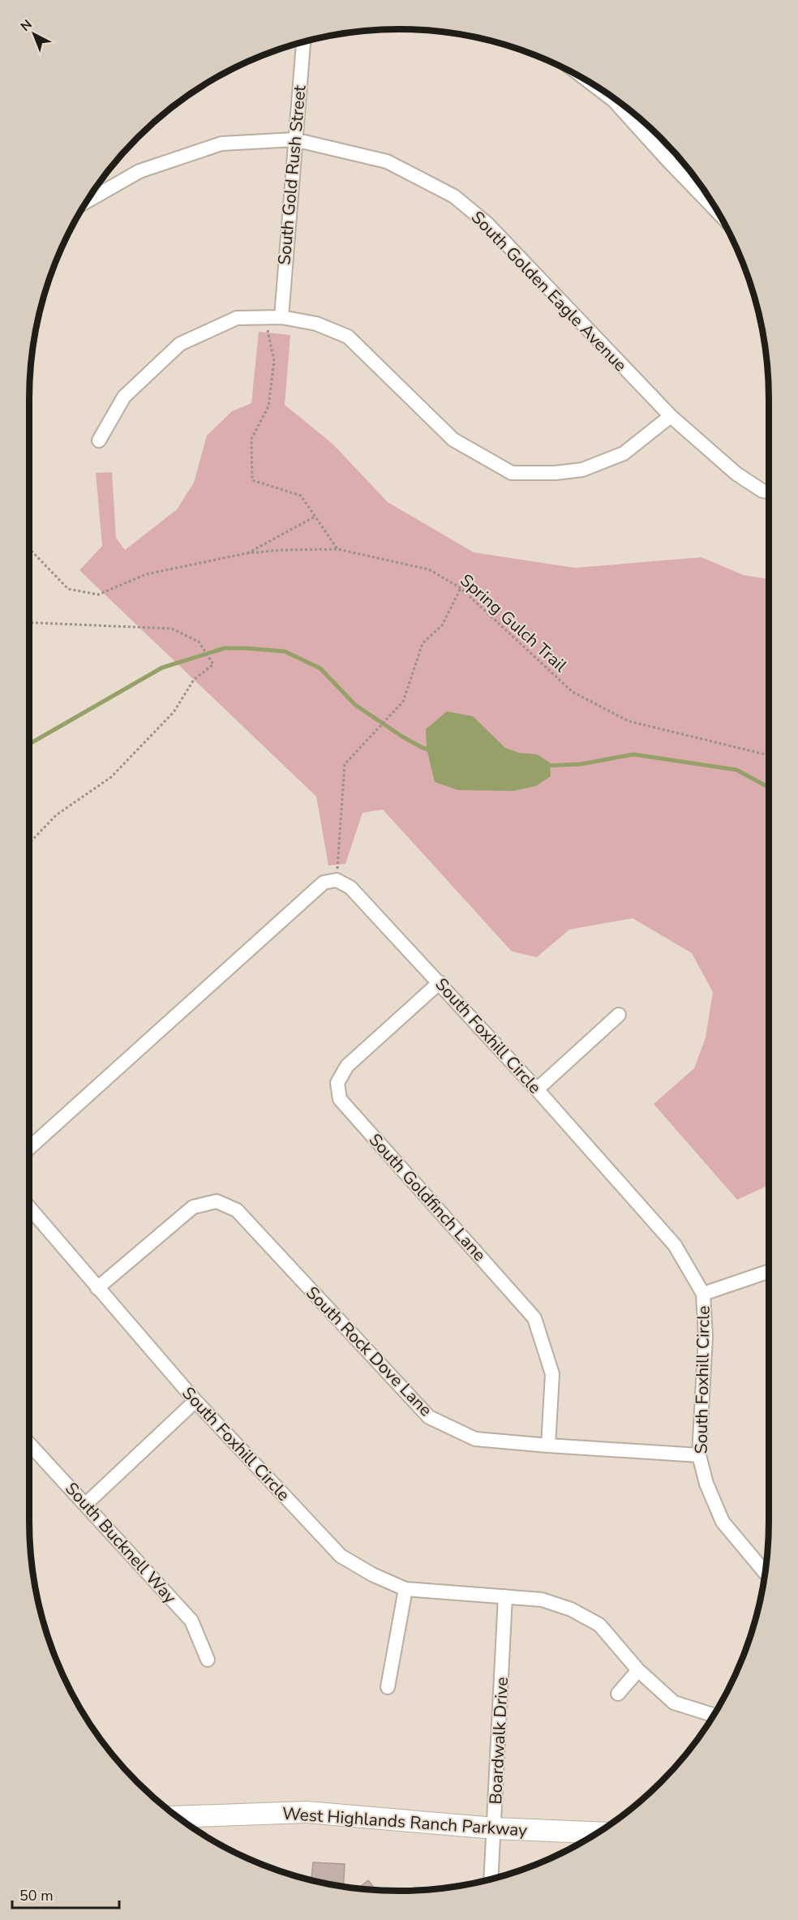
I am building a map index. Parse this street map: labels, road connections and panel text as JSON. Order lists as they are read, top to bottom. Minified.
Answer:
{"streets":{"main road":["West Highlands Ranch Parkway"],"street":["South Gold Rush Street","South Golden Eagle Avenue","South Foxhill Circle","South Goldfinch Lane","South Rock Dove Lane","South Bucknell Way","Boardwalk Drive"],"path":["Spring Gulch Trail"]},"crossings":[["South Gold Rush Street","South Golden Eagle Avenue"],["South Foxhill Circle","South Goldfinch Lane"],["South Foxhill Circle","South Rock Dove Lane"],["South Foxhill Circle","Boardwalk Drive"],["South Goldfinch Lane","South Rock Dove Lane"],["Boardwalk Drive","West Highlands Ranch Parkway"]],"scale_bar":"50 m","north":"top left"}
